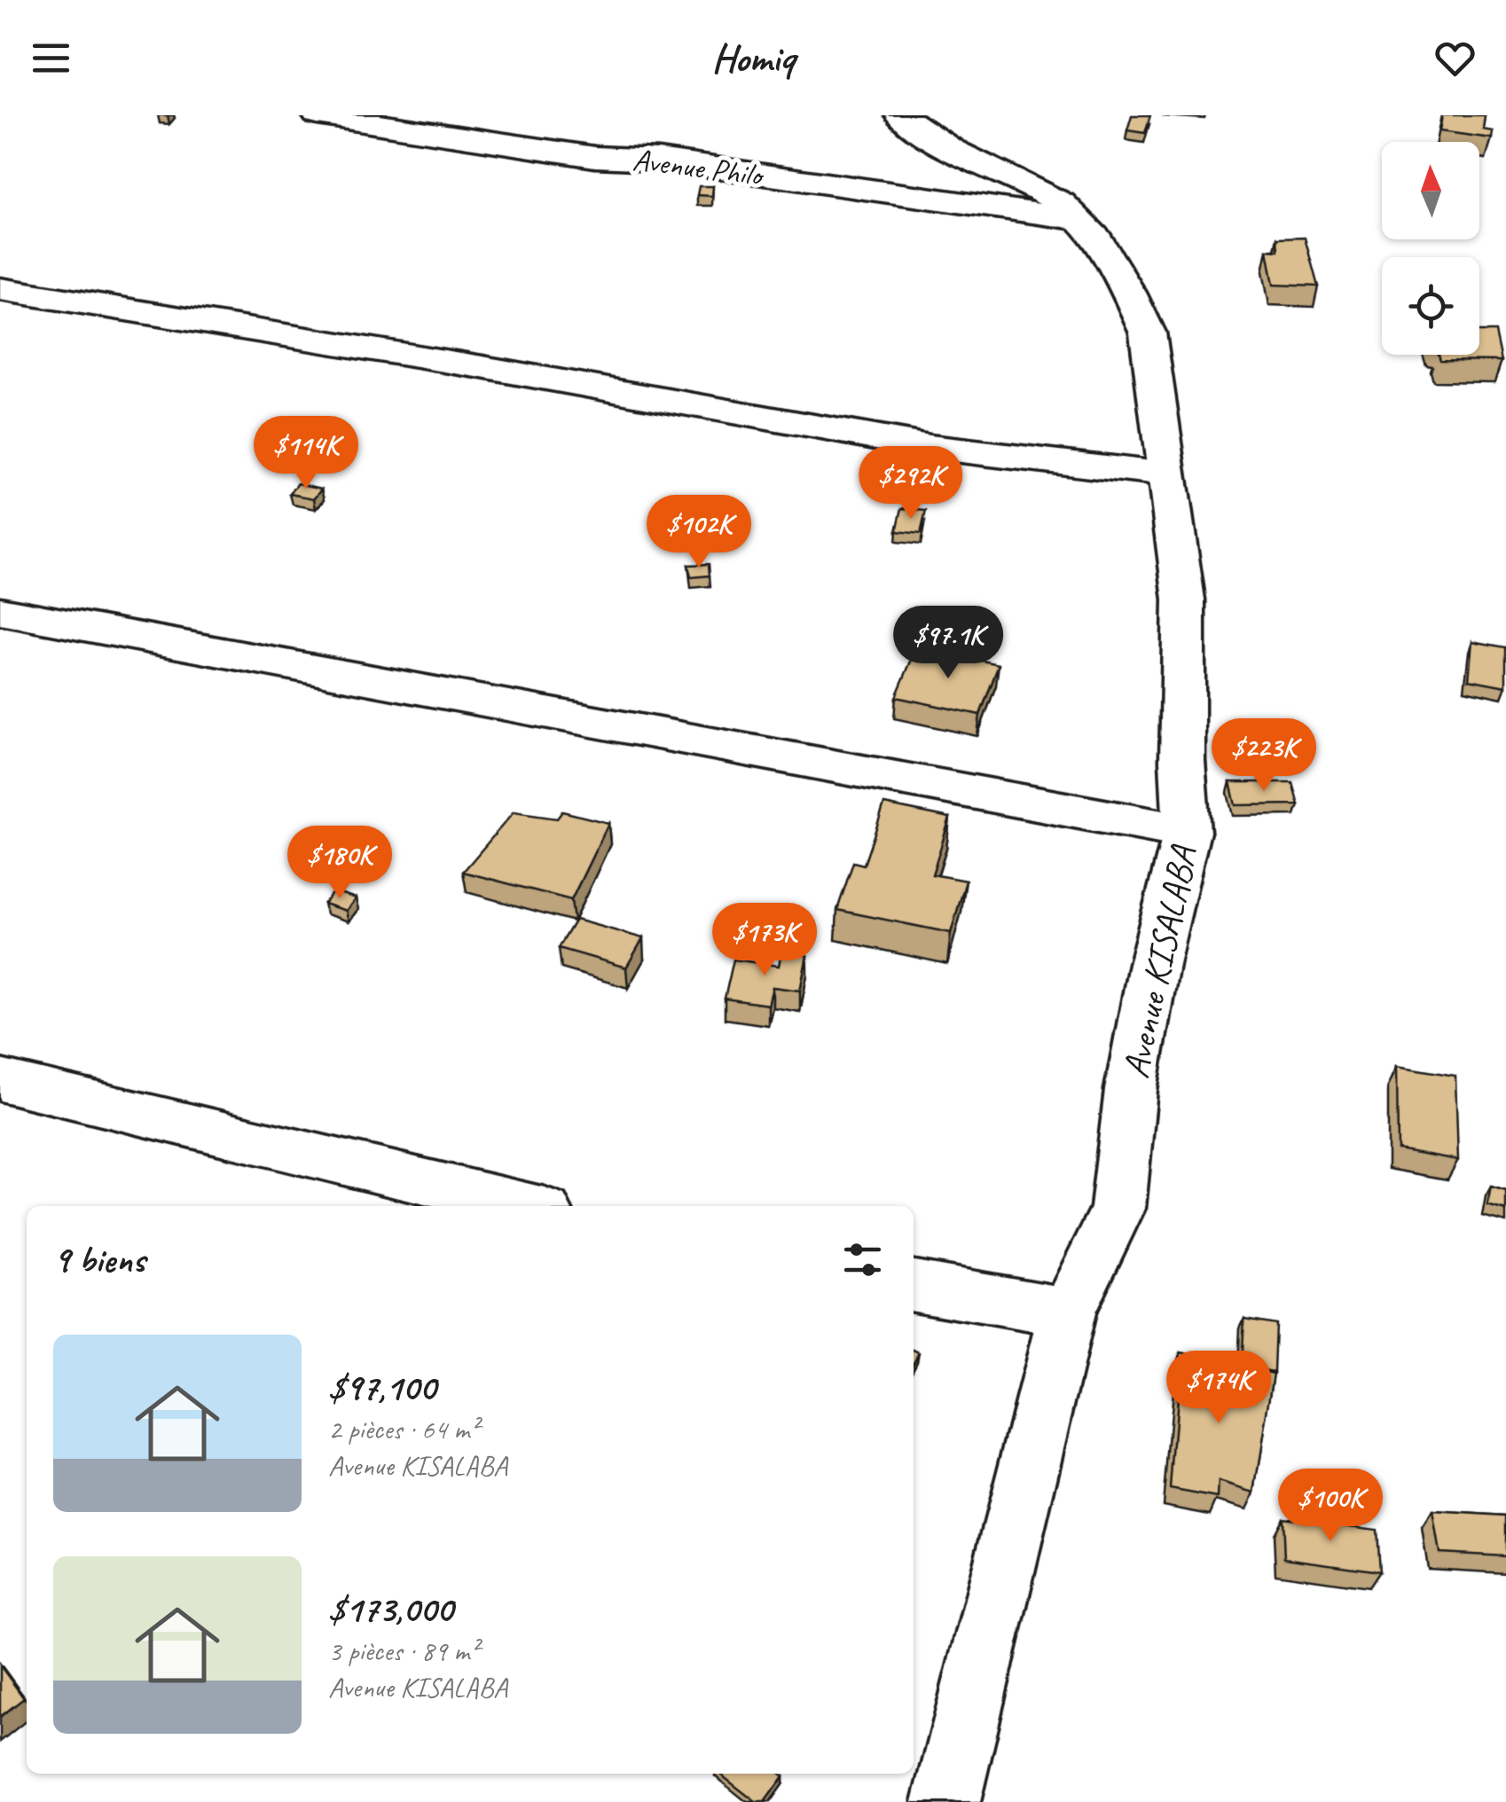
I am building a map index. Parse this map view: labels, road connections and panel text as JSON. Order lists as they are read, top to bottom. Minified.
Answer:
{"streets":{"street":["Avenue Philo","Avenue KISALABA"]},"crossings":[["Avenue Philo","Avenue KISALABA"]],"north":"top","page":{"header":"Homiq","price":["$114K","$292K","$102K","$97.1K","$223K","$180K","$173K","$174K","$100K"],"heading":"9 biens","list":[{"name":"$97,100","note":"2 pièces · 64 m² · Avenue KISALABA"},{"name":"$173,000","note":"3 pièces · 89 m² · Avenue KISALABA"}]}}
